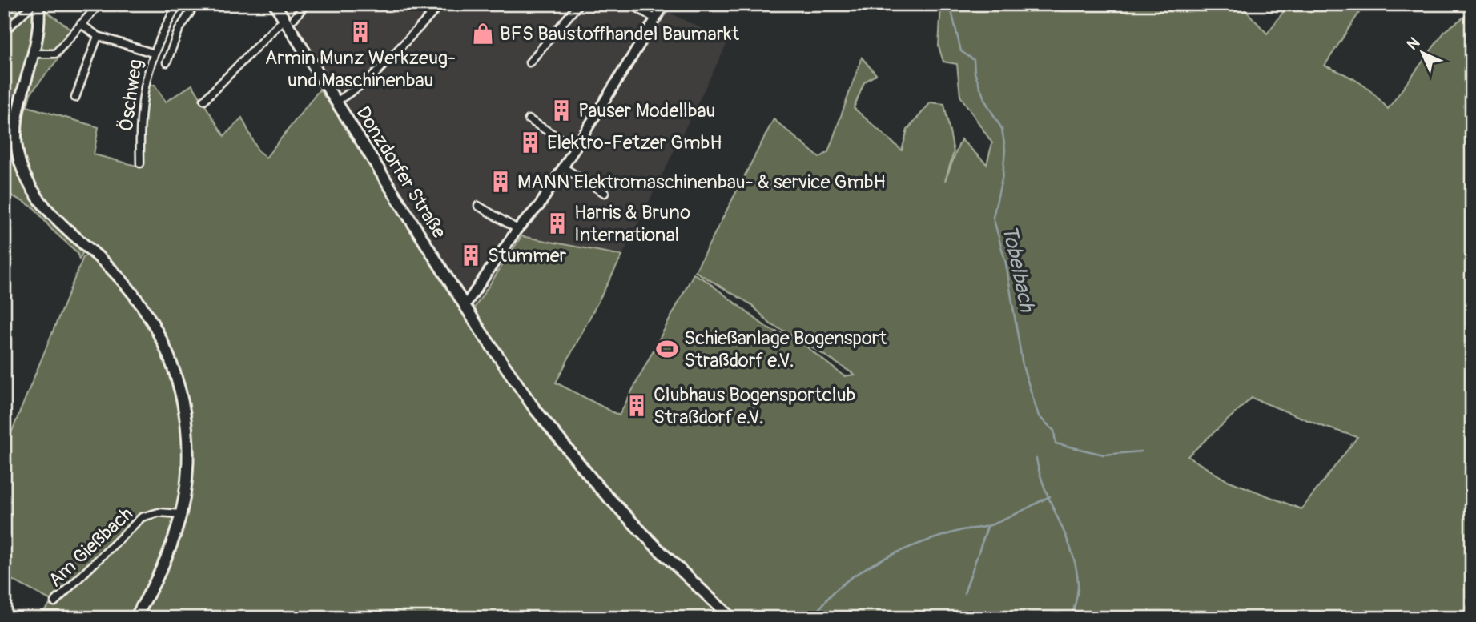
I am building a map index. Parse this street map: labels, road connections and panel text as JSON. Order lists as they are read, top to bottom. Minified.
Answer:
{"streets":{"main road":["Donzdorfer Straße"],"street":["Öschweg","Am Gießbach"]},"water":["Tobelbach"],"places":{"building":["Armin Munz Werkzeug- und Maschinenbau","Pauser Modellbau","Elektro-Fetzer GmbH","MANN Elektromaschinenbau- & service GmbH","Harris & Bruno International","Stummer","Clubhaus Bogensportclub Straßdorf e.V."],"shop":["BFS Baustoffhandel Baumarkt"],"sports":["Schießanlage Bogensport Straßdorf e.V."]},"north":"top left"}
